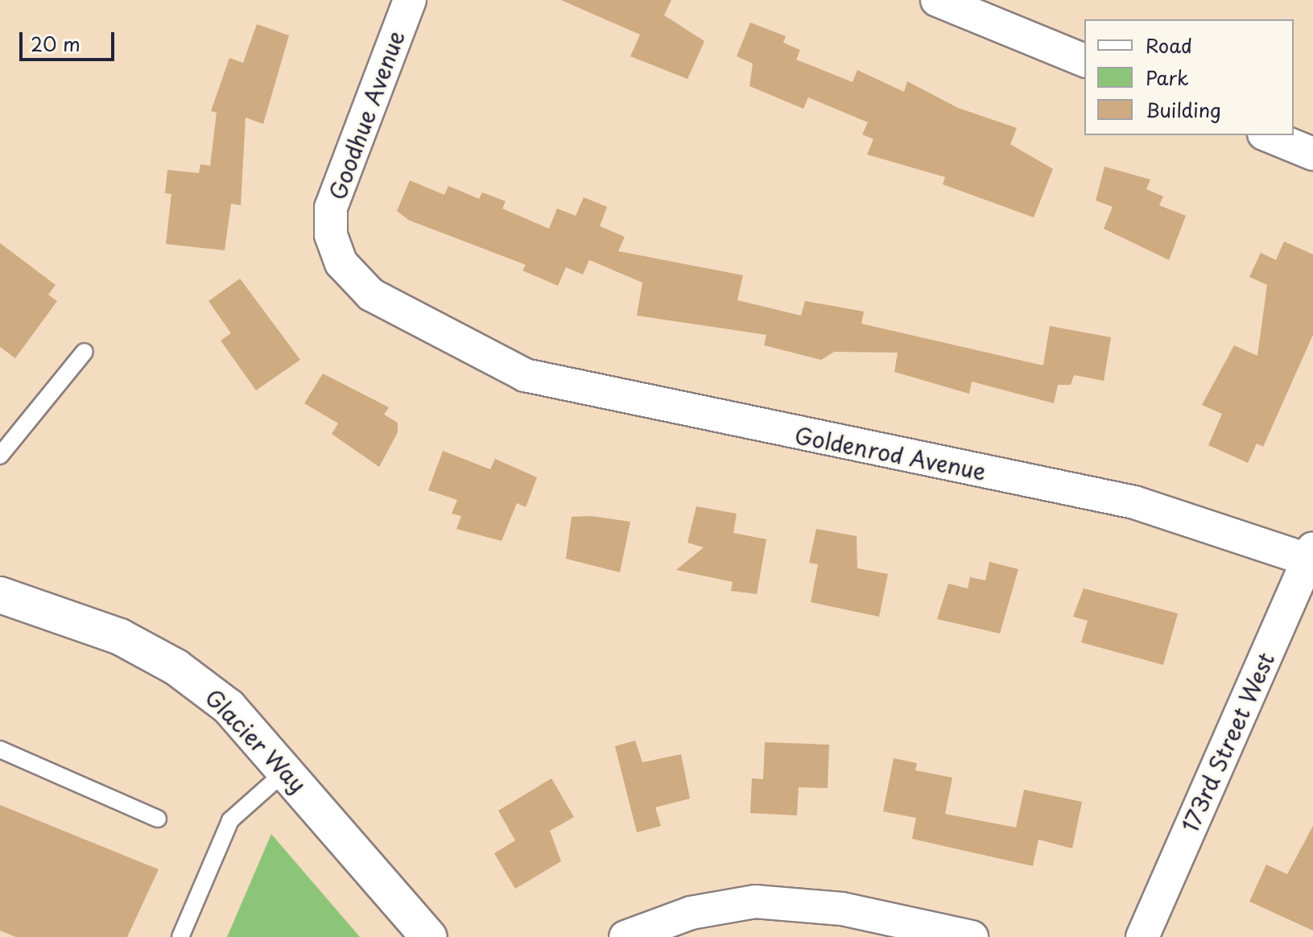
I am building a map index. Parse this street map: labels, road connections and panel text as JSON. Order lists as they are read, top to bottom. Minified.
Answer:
{"streets":{"street":["Goodhue Avenue","Goldenrod Avenue","Glacier Way","173rd Street West"]},"crossings":[["Goodhue Avenue","Goldenrod Avenue"],["Goldenrod Avenue","173rd Street West"]],"legend":["Road","Park","Building"],"scale_bar":"20 m"}
